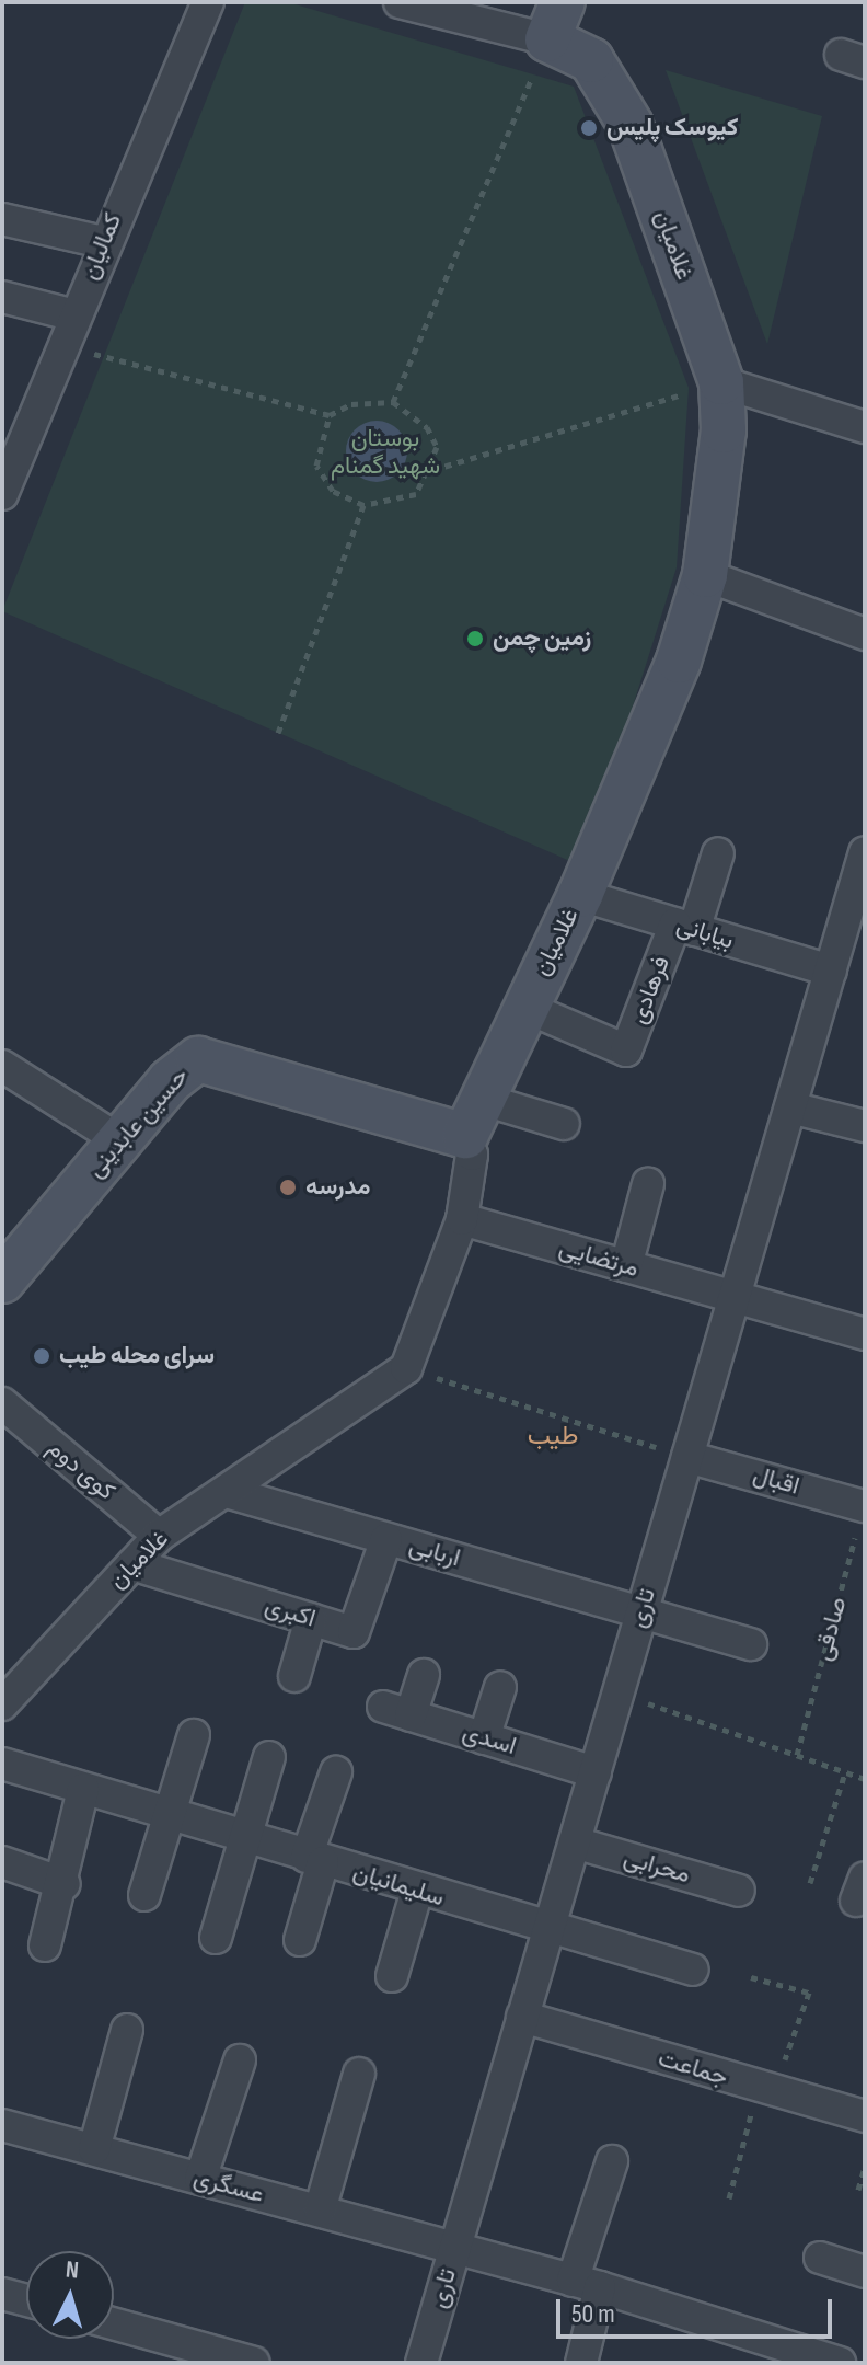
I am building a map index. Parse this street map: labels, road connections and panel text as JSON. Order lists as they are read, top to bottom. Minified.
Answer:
{"streets":{"street":["غلامیان","کمالیان","بیابانی","فرهادی","حسین عابدینی","مرتضایی","کوی دوم","اقبال","اربابی","تاری","اکبری","اسدی","محرابی","سلیمانیان","جماعت","عسگری"],"path":["صادقی"]},"crossings":[["غلامیان","بیابانی"],["غلامیان","فرهادی"],["غلامیان","حسین عابدینی"],["غلامیان","مرتضایی"],["غلامیان","کوی دوم"],["غلامیان","اربابی"],["غلامیان","اکبری"],["بیابانی","فرهادی"],["بیابانی","تاری"],["مرتضایی","تاری"],["اقبال","تاری"],["اقبال","صادقی"],["اربابی","تاری"],["اربابی","اکبری"],["تاری","اسدی"],["تاری","محرابی"],["تاری","سلیمانیان"],["تاری","جماعت"],["تاری","عسگری"]],"districts":["طیب"],"parks":["بوستان شهید گمنام"],"places":["کیوسک پلیس","زمین چمن","مدرسه","سرای محله طیب"],"scale_bar":"50 m","north":"top"}
